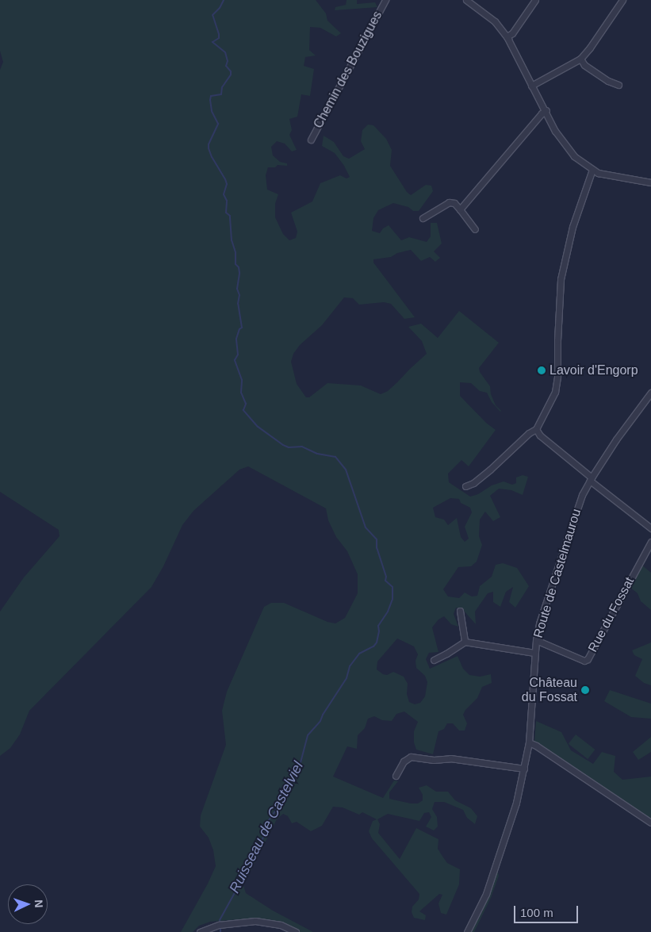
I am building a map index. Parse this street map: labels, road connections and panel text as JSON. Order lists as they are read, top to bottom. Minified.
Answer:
{"streets":{"street":["Chemin des Bouzigues","Route de Castelmaurou","Rue du Fossat"]},"crossings":[["Route de Castelmaurou","Rue du Fossat"]],"water":["Ruisseau de Castelviel"],"places":["Lavoir d'Engorp","Château du Fossat"],"scale_bar":"100 m","north":"right"}
